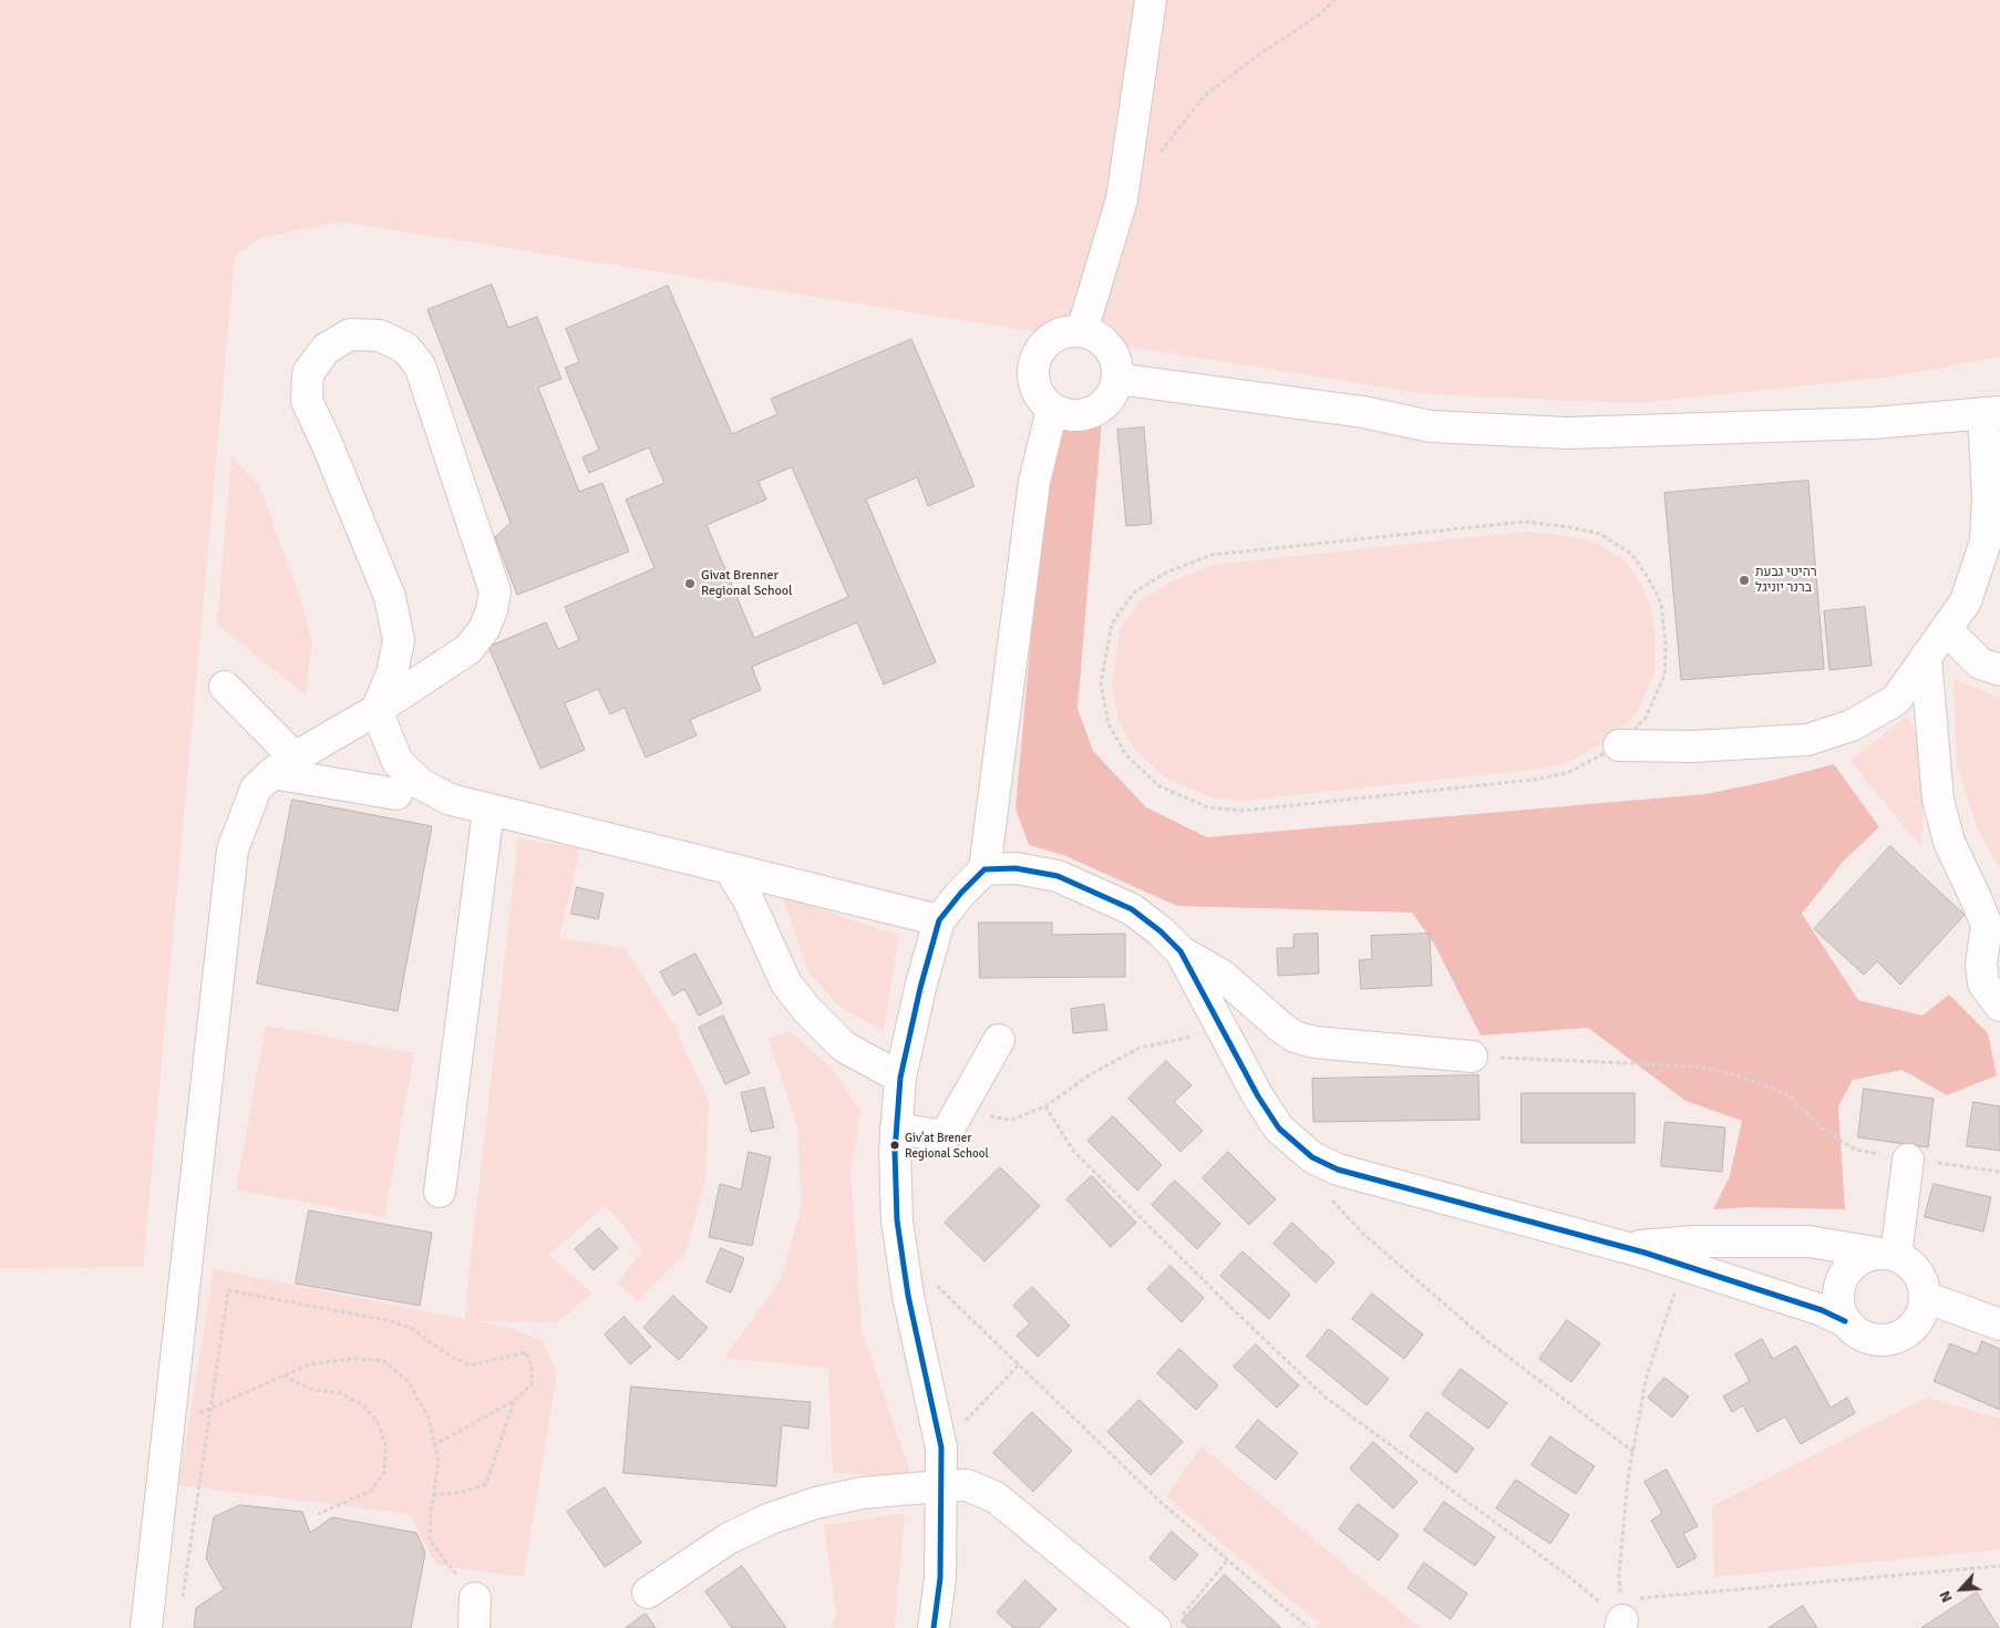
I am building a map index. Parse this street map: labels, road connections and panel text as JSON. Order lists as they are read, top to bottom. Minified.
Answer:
{"places":["רהיטי גבעת ברנר יוניגל","Givat Brenner Regional School","Giv'at Brener Regional School"],"north":"bottom left"}
